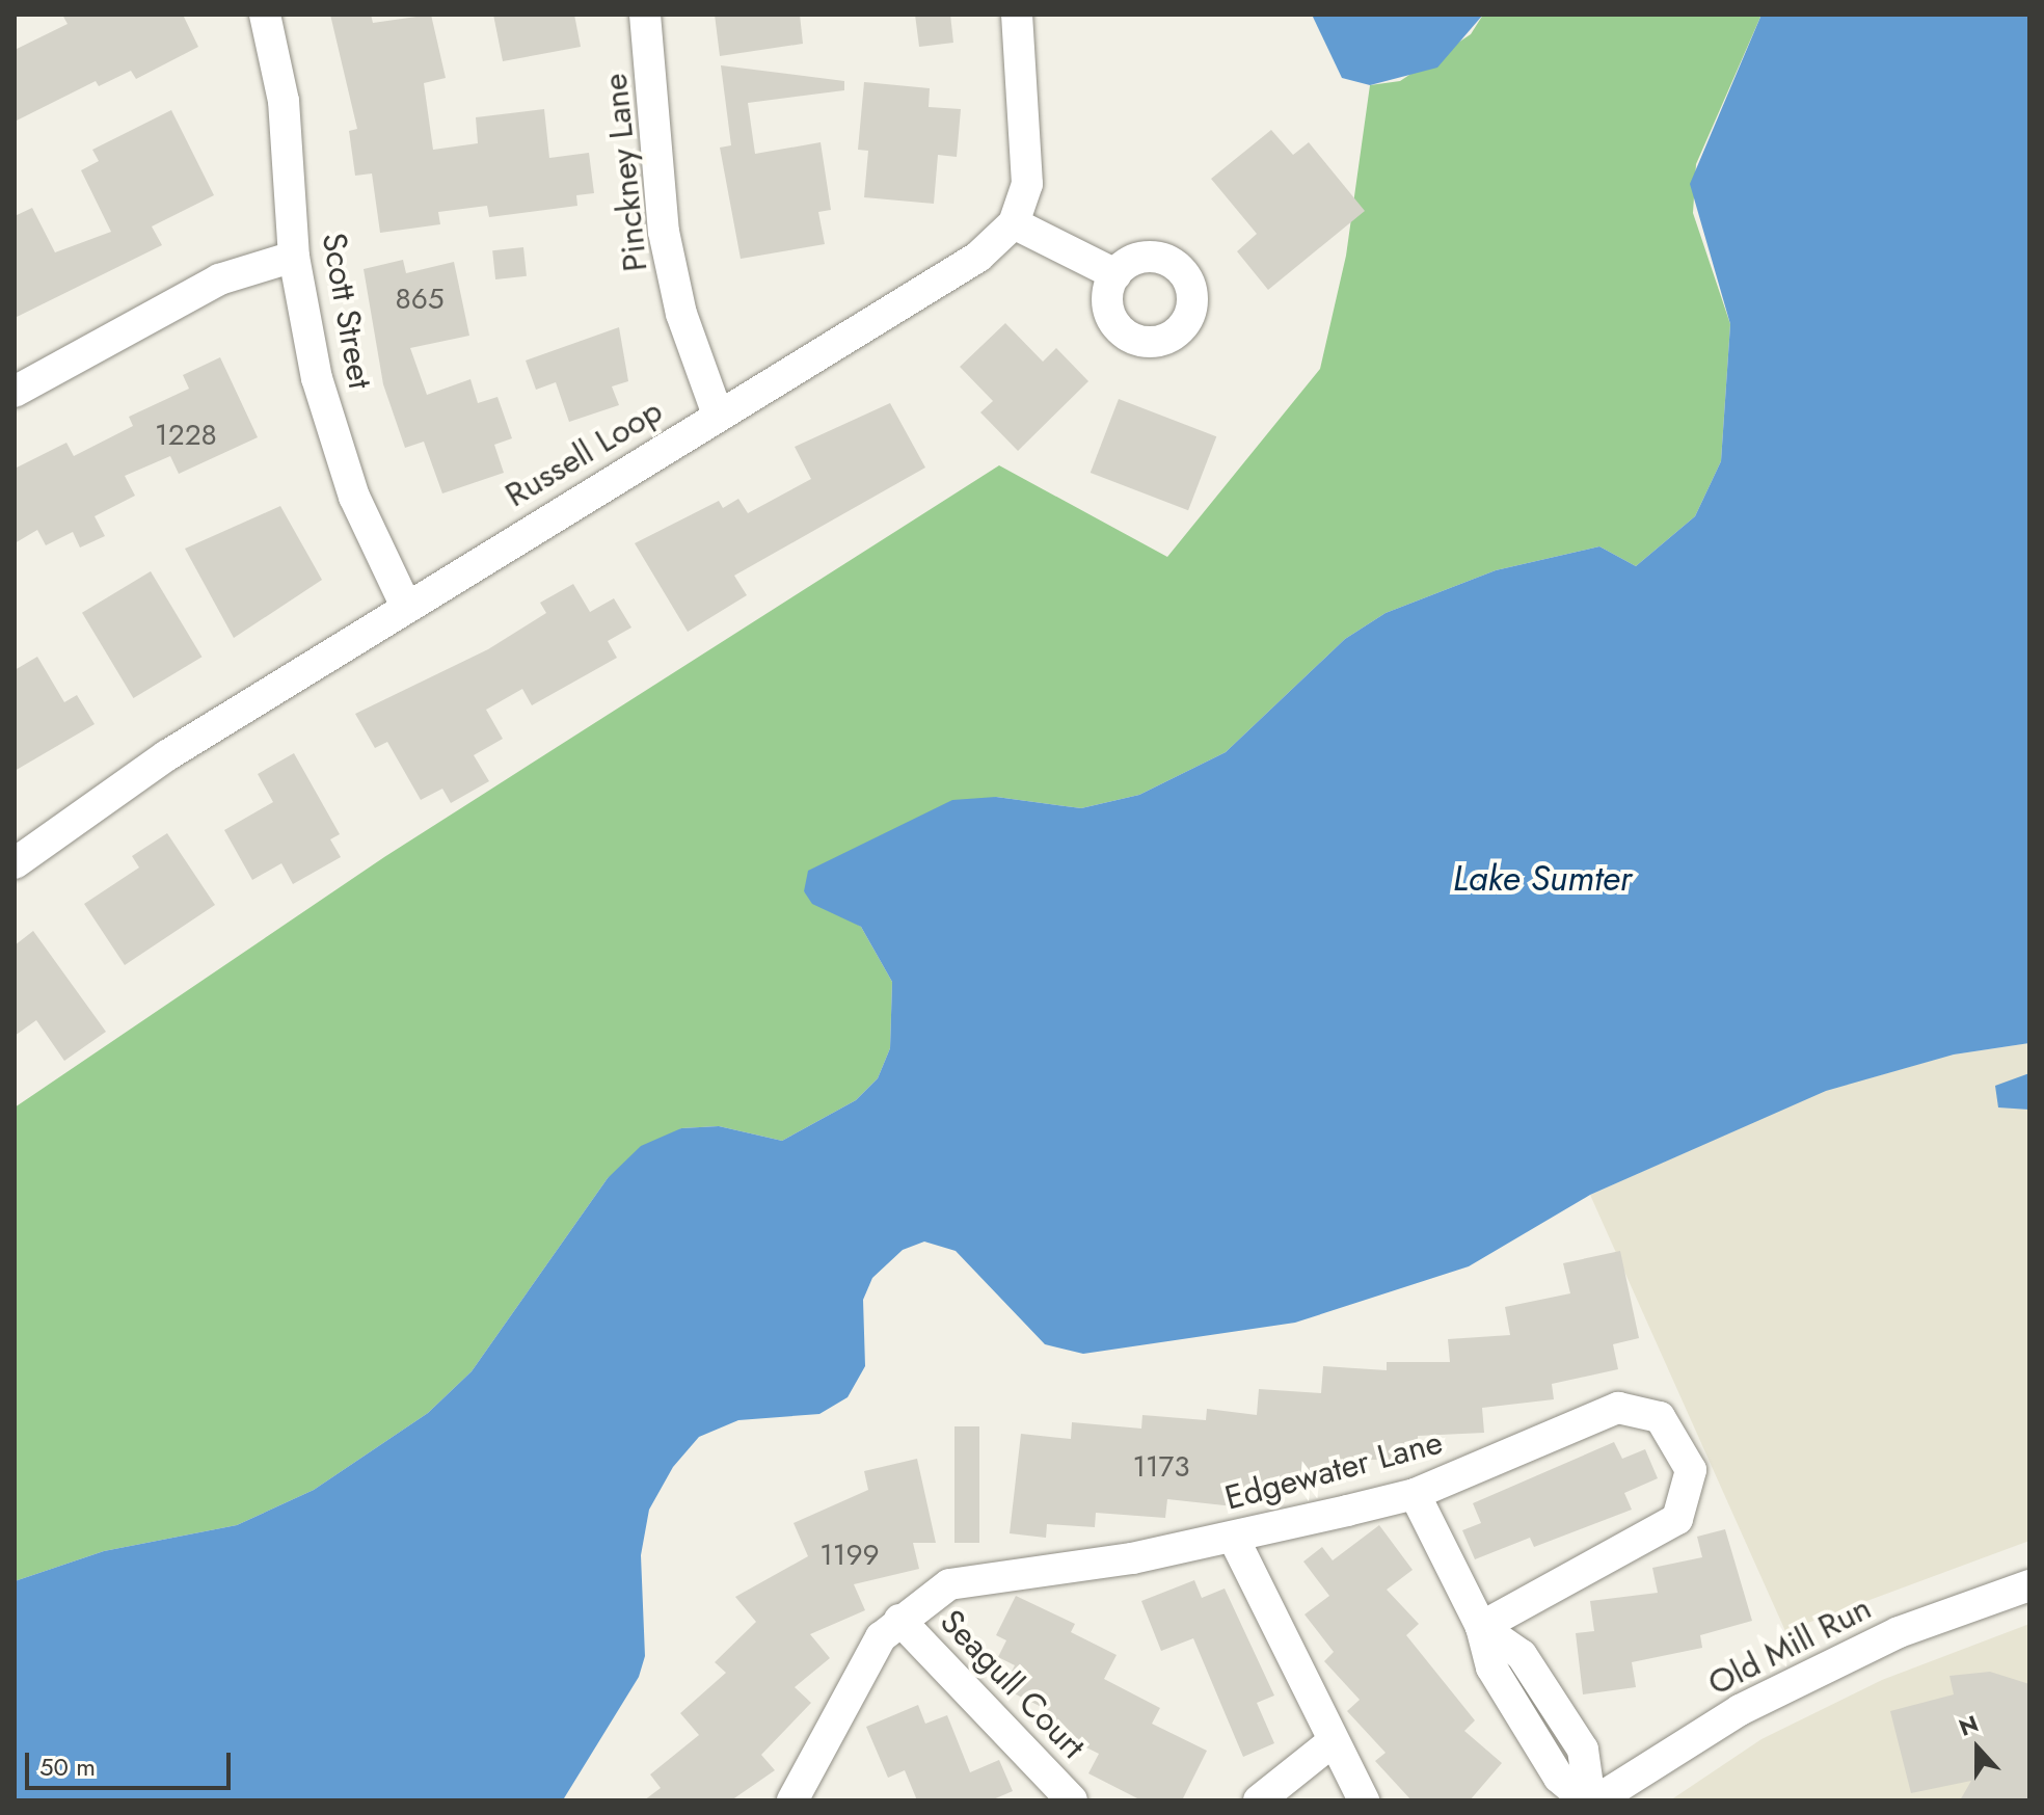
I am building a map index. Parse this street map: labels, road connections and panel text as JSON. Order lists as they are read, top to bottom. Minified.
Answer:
{"streets":{"street":["Pinckney Lane","Scott Street","Russell Loop","Edgewater Lane","Old Mill Run","Seagull Court"]},"crossings":[["Pinckney Lane","Russell Loop"],["Scott Street","Russell Loop"],["Edgewater Lane","Seagull Court"]],"water":["Lake Sumter"],"house_numbers":["865","1228","1173","1199"],"scale_bar":"50 m","north":"top"}
